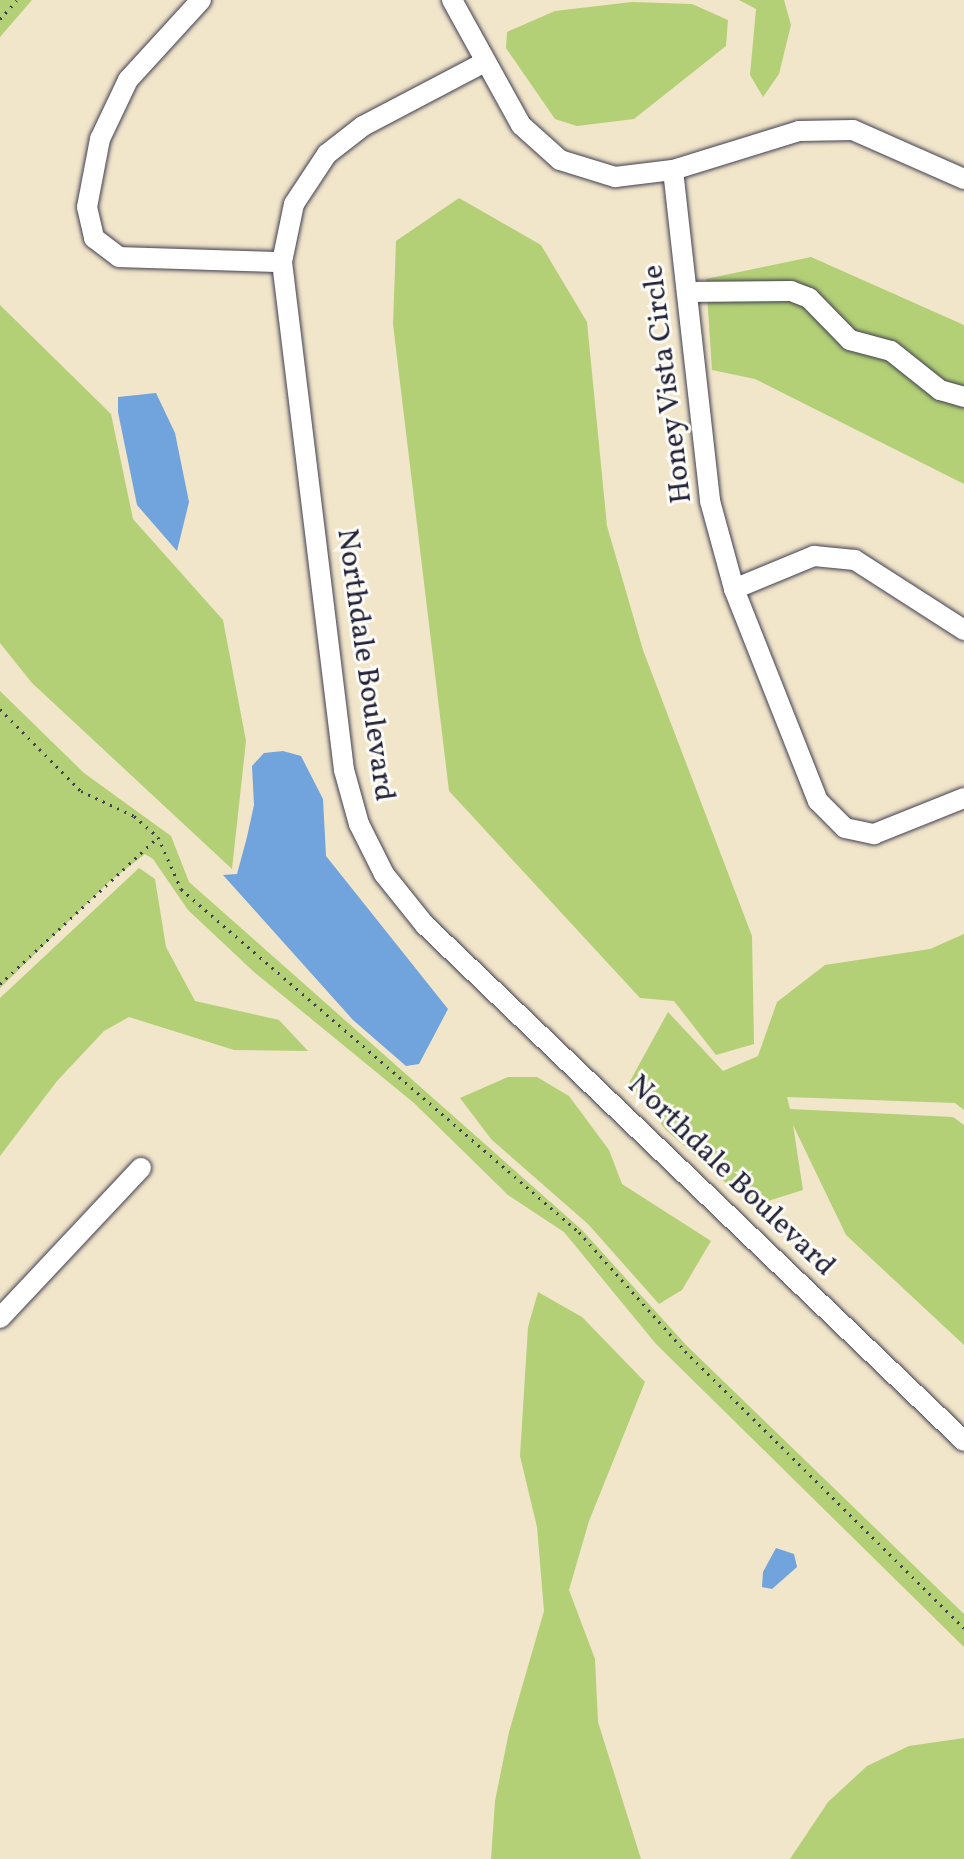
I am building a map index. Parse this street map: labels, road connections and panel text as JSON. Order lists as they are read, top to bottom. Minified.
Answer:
{"streets":{"street":["Honey Vista Circle","Northdale Boulevard"]}}
